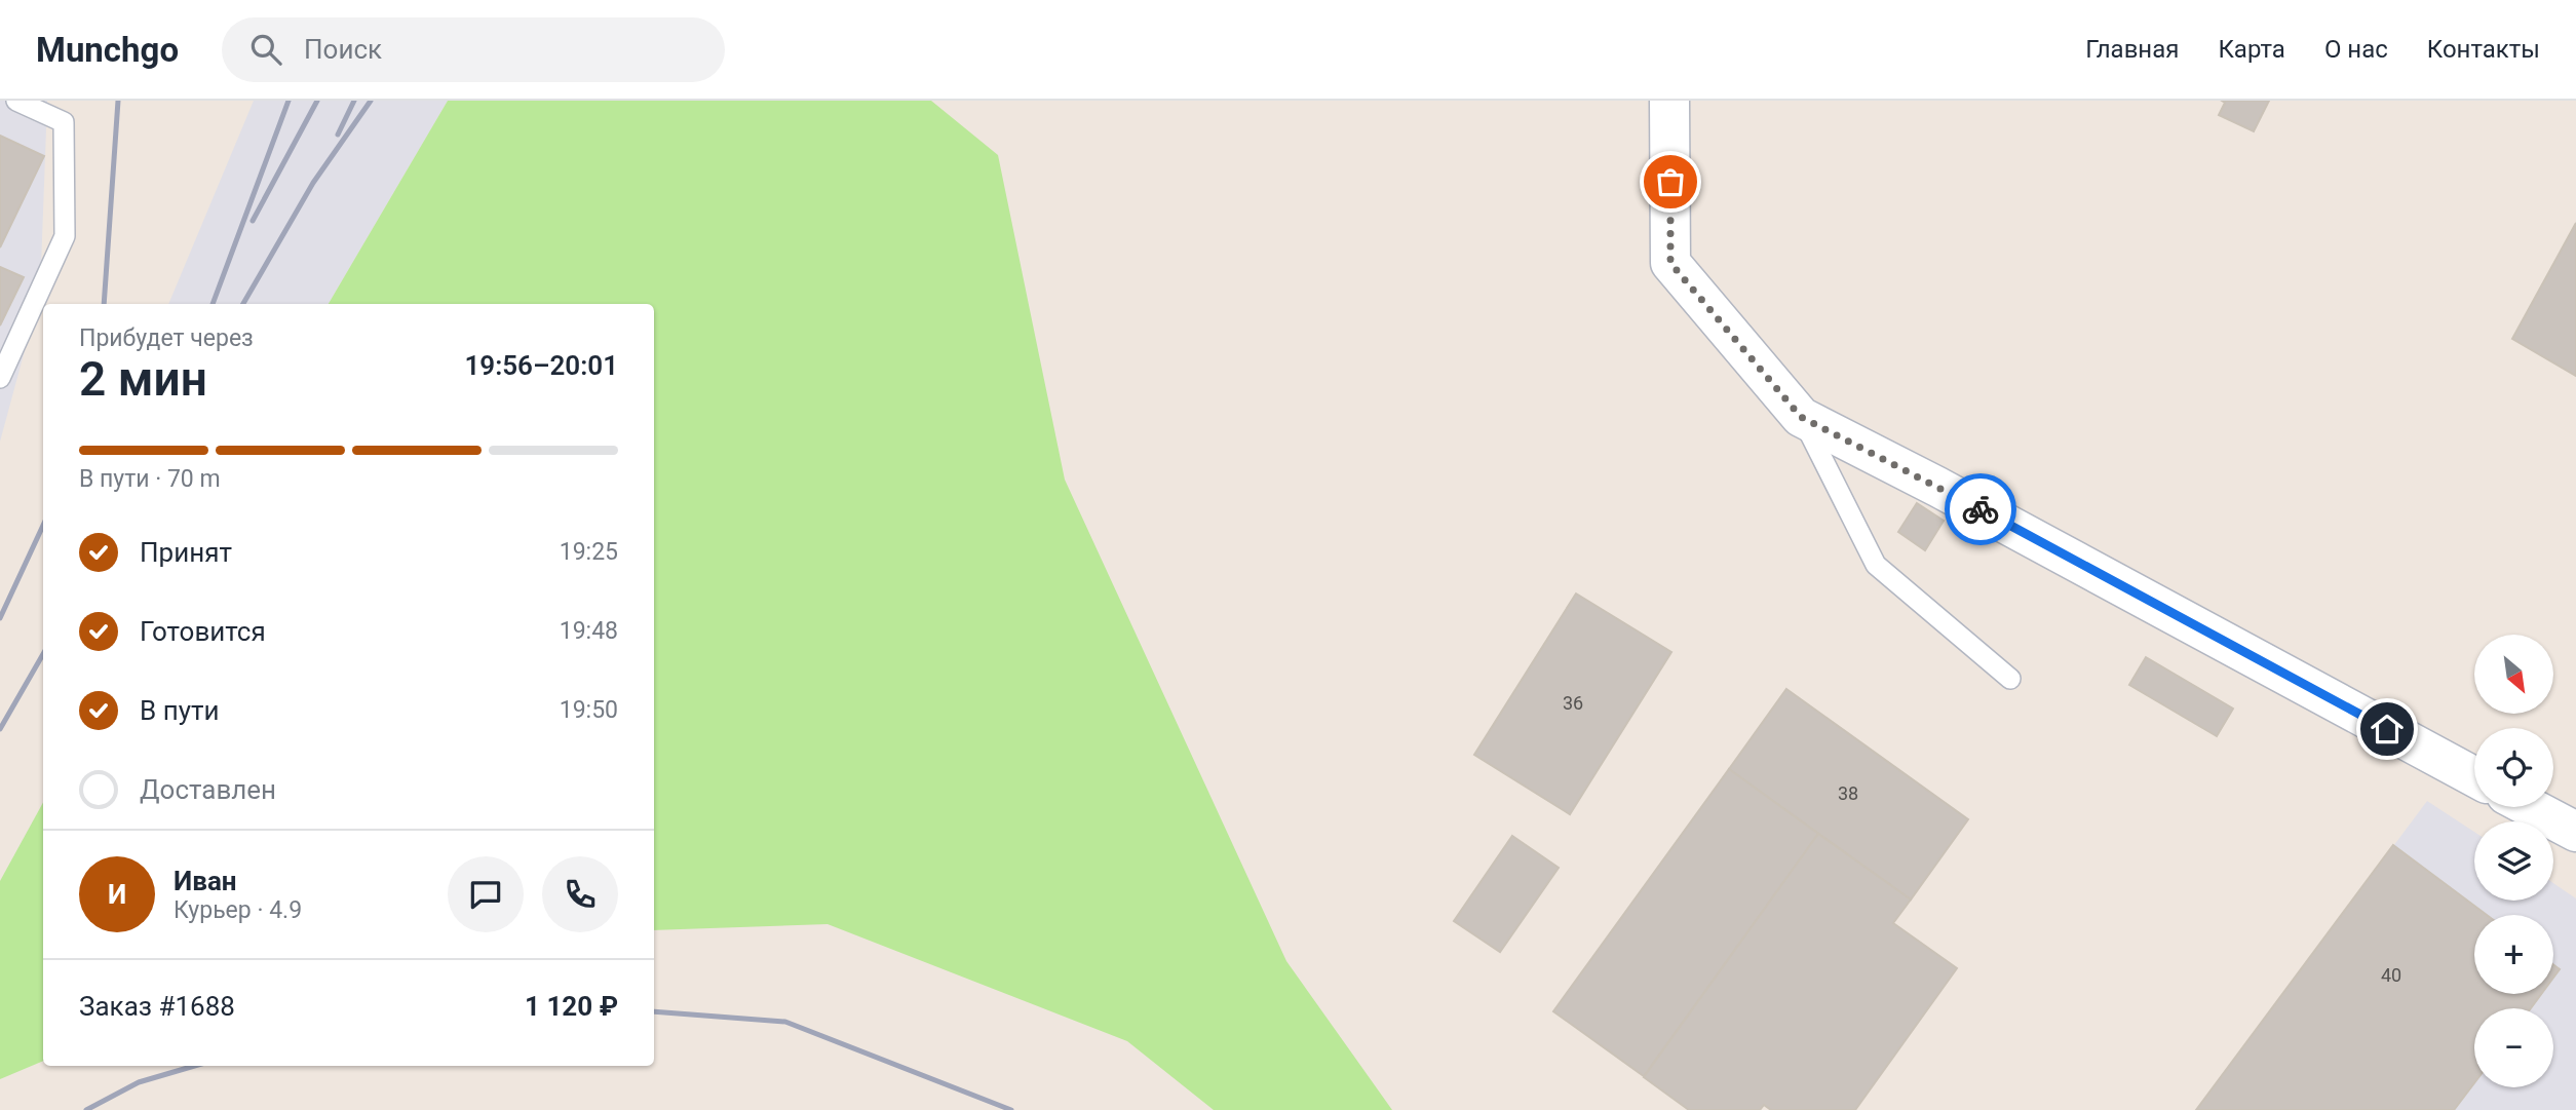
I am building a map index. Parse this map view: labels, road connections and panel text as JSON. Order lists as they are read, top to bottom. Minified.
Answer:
{"house_numbers":["36","38","40"],"north":"bottom right","page":{"header":"Munchgo","search":"Поиск","nav":["Главная","Карта","О нас","Контакты"],"heading":["2 мин","Прибудет через","19:56–20:01"],"panel":["Иван","Курьер · 4.9","Заказ #1688","1 120 ₽"],"bar":"В пути · 70 m","list":[["Принят","19:25"],["Готовится","19:48"],["В пути","19:50"],"Доставлен"],"map_buttons":["+","−"],"round":"И"}}
